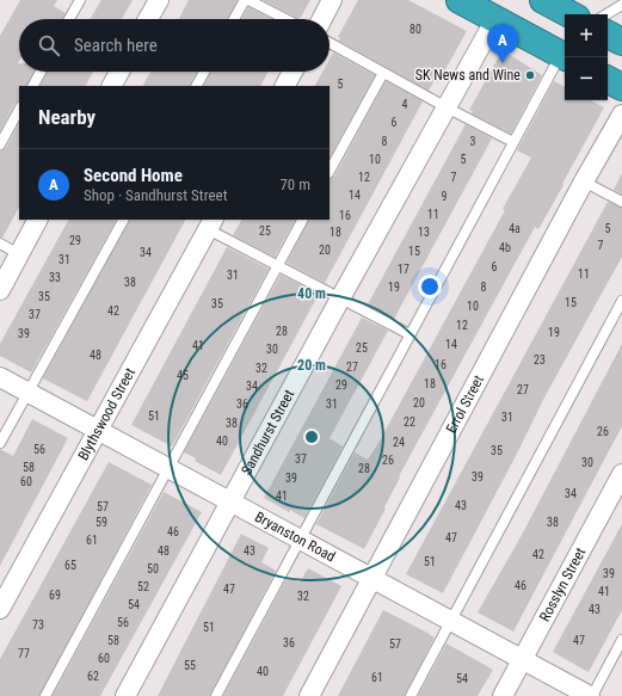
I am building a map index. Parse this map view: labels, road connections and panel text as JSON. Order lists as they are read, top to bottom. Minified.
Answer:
{"streets":{"street":["Errol Street","Blythswood Street","Sandhurst Street","Bryanston Road","Rosslyn Street"]},"crossings":[["Errol Street","Bryanston Road"],["Blythswood Street","Bryanston Road"],["Sandhurst Street","Bryanston Road"],["Bryanston Road","Rosslyn Street"]],"places":["SK News and Wine"],"house_numbers":["80","5","4","6","8","3","10","5","12","7","14","9","11","16","4a","5","25","18","13","29","7","4b","20","15","34","31","6","17","11","31","33","38","19","8","35","15","35","10","42","37","12","28","19","39","14","41","25","30","48","23","16","27","32","45","18","29","34","27","20","36","31","51","31","22","38","26","40","24","56","35","37","26","30","58","28","39","39","60","34","41","43","57","59","38","46","47","61","48","43","42","51","65","50","39","46","52","47","41","69","32","54","43","56","73","51","58","47","36","57","77","60","55","40","62","61","54"],"page":{"map_buttons":["+","−"],"search":"Search here","pins":"A","heading":"Nearby","list":[{"mark":"A","name":"Second Home","note":"Shop · Sandhurst Street","value":"70 m"}]},"rings":["40 m","20 m"]}
